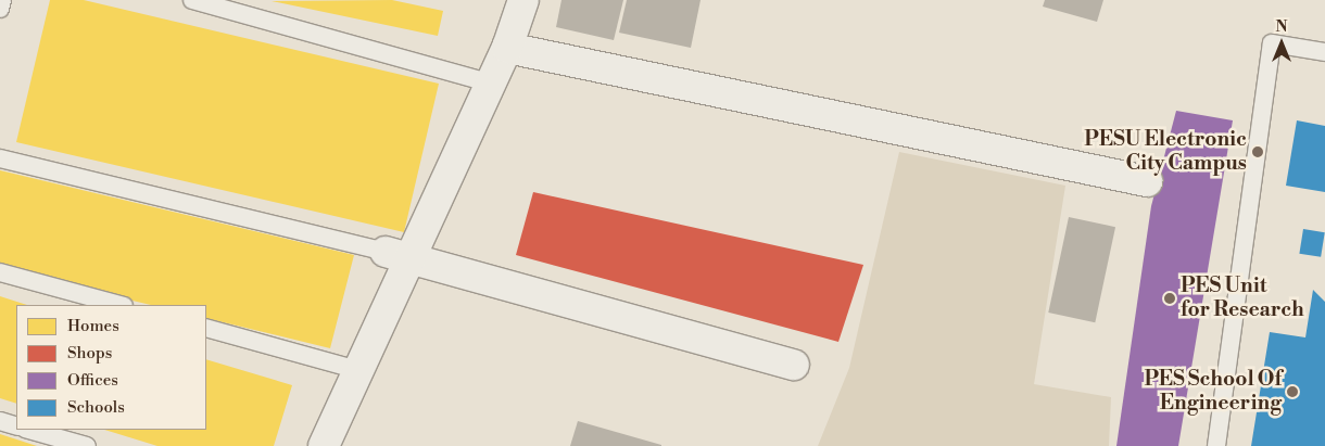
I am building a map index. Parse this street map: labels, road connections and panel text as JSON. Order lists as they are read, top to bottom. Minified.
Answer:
{"places":["PESU Electronic City Campus","PES Unit for Research","PES School Of Engineering"],"legend":["Homes","Shops","Offices","Schools"],"north":"top"}
